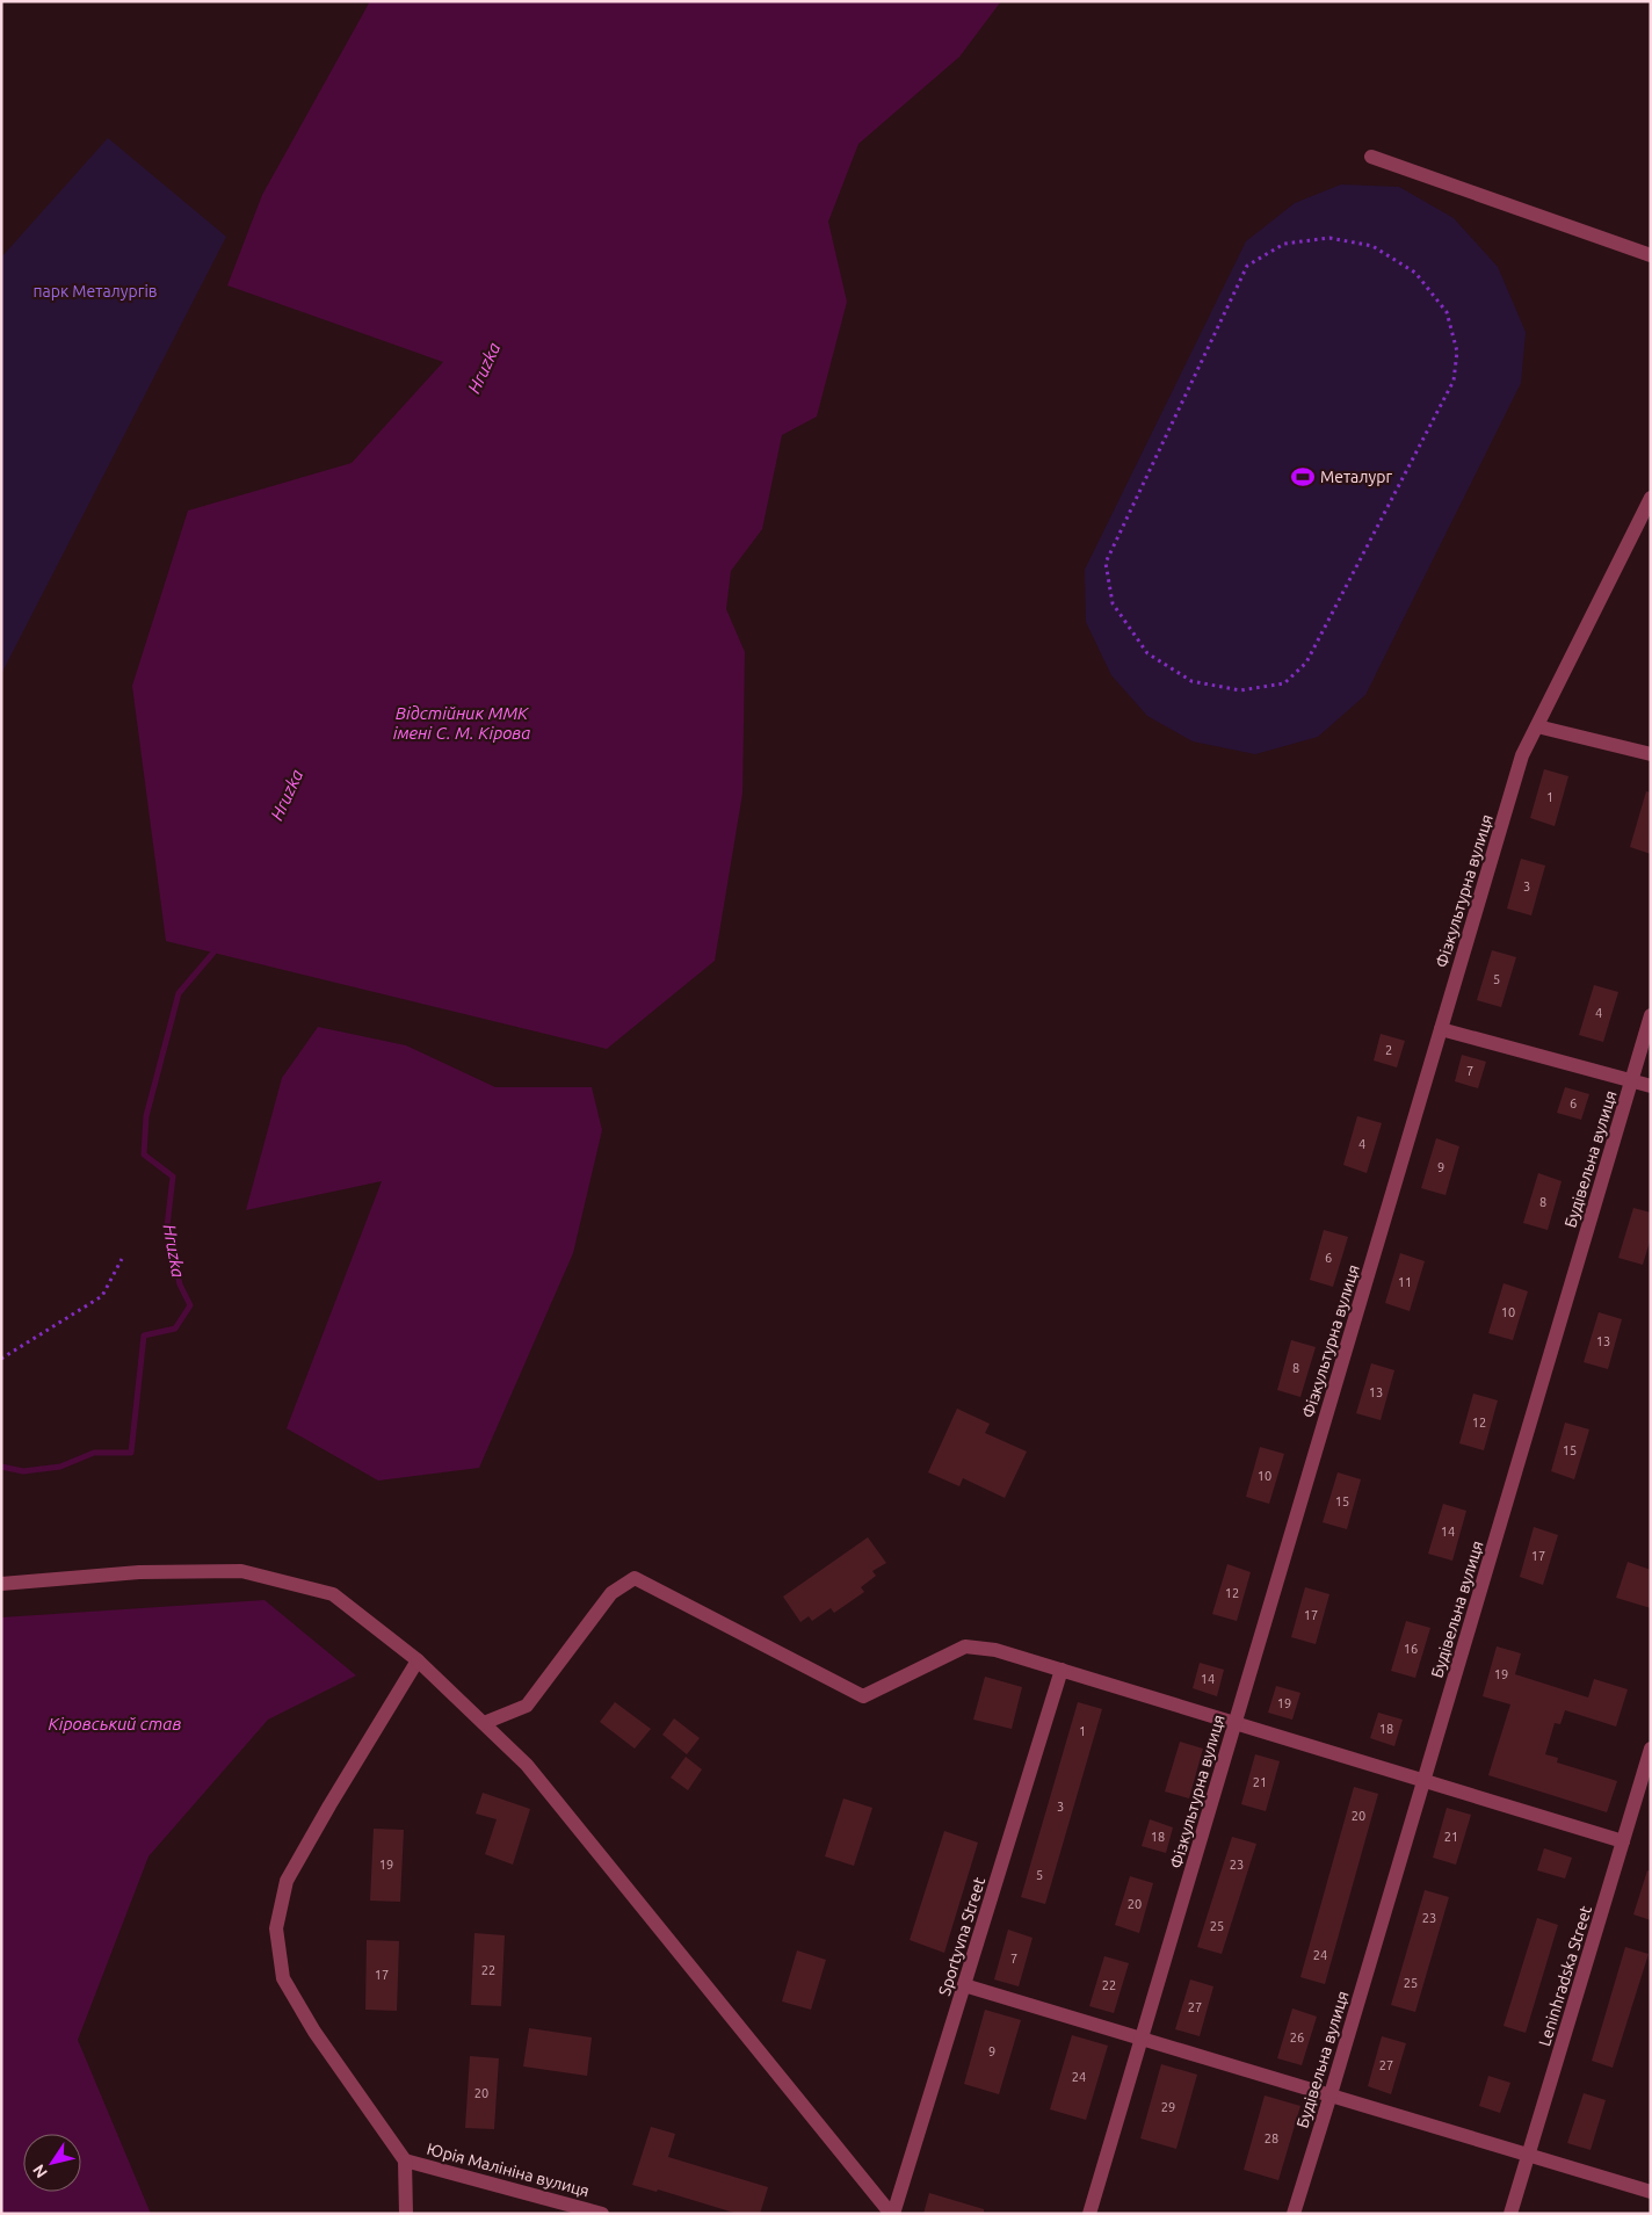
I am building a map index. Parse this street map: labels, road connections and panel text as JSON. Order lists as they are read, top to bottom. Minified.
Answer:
{"streets":{"street":["Фiзкультурна вулиця","Будівельна вулиця","Sportyvna Street","Leninhradska Street","Юрія Малініна вулиця"]},"water":["Hruzka","Відстійник ММК імені С. М. Кірова","Кіровський став"],"parks":["парк Металургів"],"places":{"sports":["Металург"]},"house_numbers":["1","3","5","4","2","7","6","4","9","8","6","11","10","13","8","13","12","15","10","15","14","17","12","17","16","19","14","19","18","1","21","3","20","18","21","19","23","5","20","23","25","24","7","22","17","25","22","27","26","9","27","24","20","29","28"],"north":"bottom left"}
